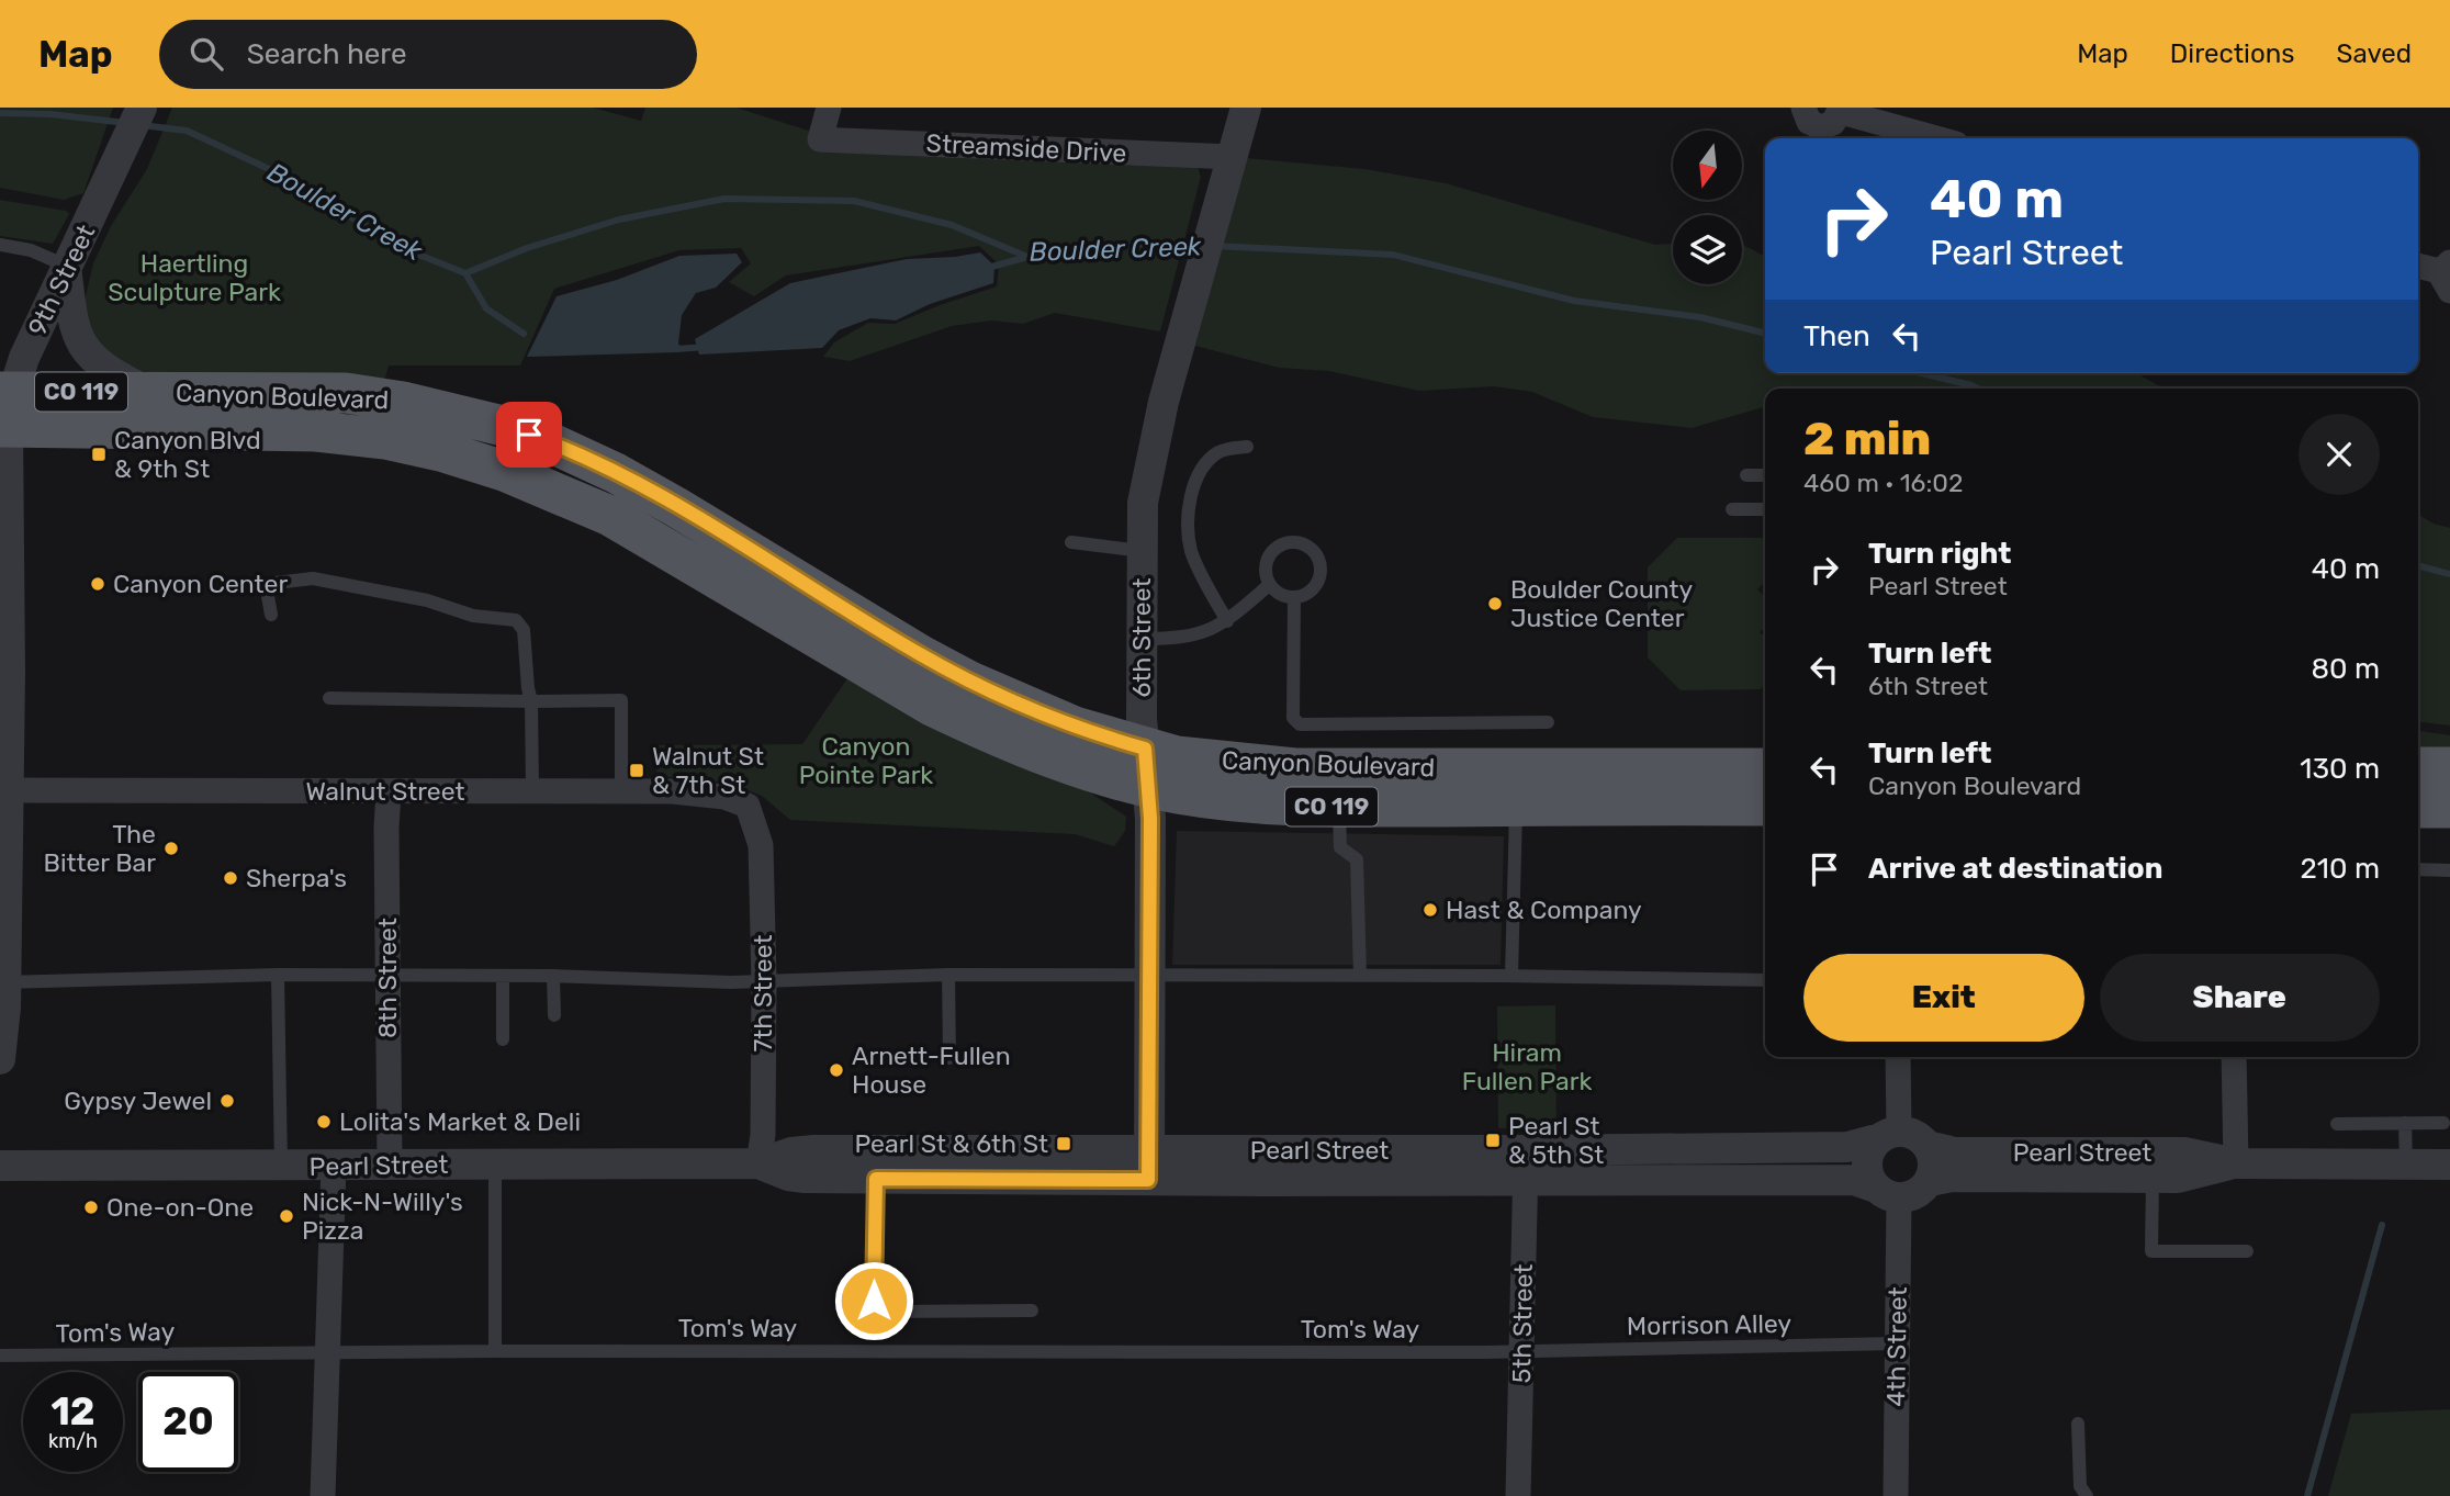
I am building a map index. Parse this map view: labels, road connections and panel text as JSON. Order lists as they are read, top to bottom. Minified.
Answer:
{"streets":{"main road":["CO 119","Canyon Boulevard"],"street":["Streamside Drive","9th Street","6th Street","Walnut Street","8th Street","7th Street","Pearl Street","5th Street","4th Street"],"lane":["Morrison Alley","Tom's Way"]},"crossings":[["Streamside Drive","6th Street"],["9th Street","Canyon Boulevard"],["9th Street","Walnut Street"],["Canyon Boulevard","6th Street"],["6th Street","Pearl Street"],["Walnut Street","8th Street"],["Walnut Street","7th Street"],["8th Street","Pearl Street"],["7th Street","Pearl Street"],["Pearl Street","5th Street"],["Pearl Street","4th Street"],["5th Street","Morrison Alley"],["5th Street","Tom's Way"],["Morrison Alley","Tom's Way"],["Morrison Alley","4th Street"]],"water":["Boulder Creek"],"parks":["Haertling Sculpture Park","Canyon Pointe Park","Hiram Fullen Park"],"places":{"transit":["Canyon Blvd & 9th St","Walnut St & 7th St","Pearl St & 5th St","Pearl St & 6th St"],"other":["Canyon Center","Boulder County Justice Center","The Bitter Bar","Sherpa's","Hast & Company","Arnett-Fullen House","Gypsy Jewel","Lolita's Market & Deli","One-on-One","Nick-N-Willy's Pizza"]},"north":"bottom","page":{"header":"Map","search":"Search here","nav":["Map","Directions","Saved"],"turn":["40 m","Pearl Street"],"then":"Then","heading":["2 min","460 m · 16:02"],"list":[{"name":"Turn right","note":"Pearl Street","value":"40 m"},{"name":"Turn left","note":"6th Street","value":"80 m"},{"name":"Turn left","note":"Canyon Boulevard","value":"130 m"},{"name":"Arrive at destination","value":"210 m"}],"buttons":["Exit","Share"],"speed":"12 km/h","limit":"20"}}
